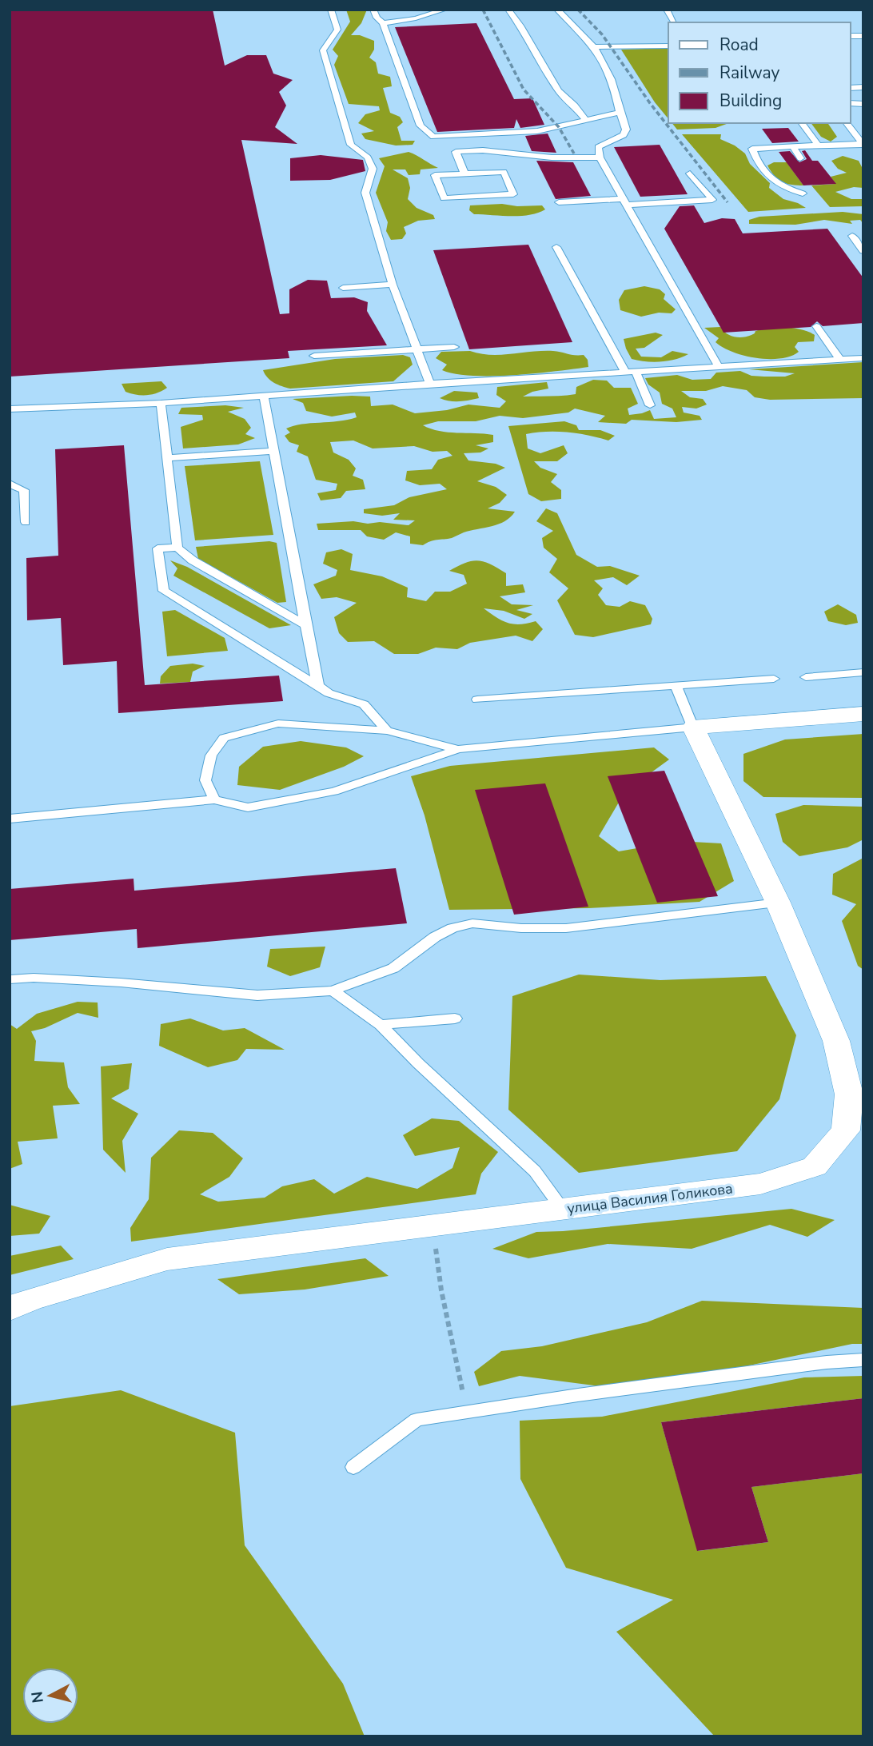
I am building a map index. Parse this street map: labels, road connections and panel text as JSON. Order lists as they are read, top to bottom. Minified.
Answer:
{"streets":{"street":["улица Василия Голикова"]},"legend":["Road","Railway","Building"],"north":"left"}
